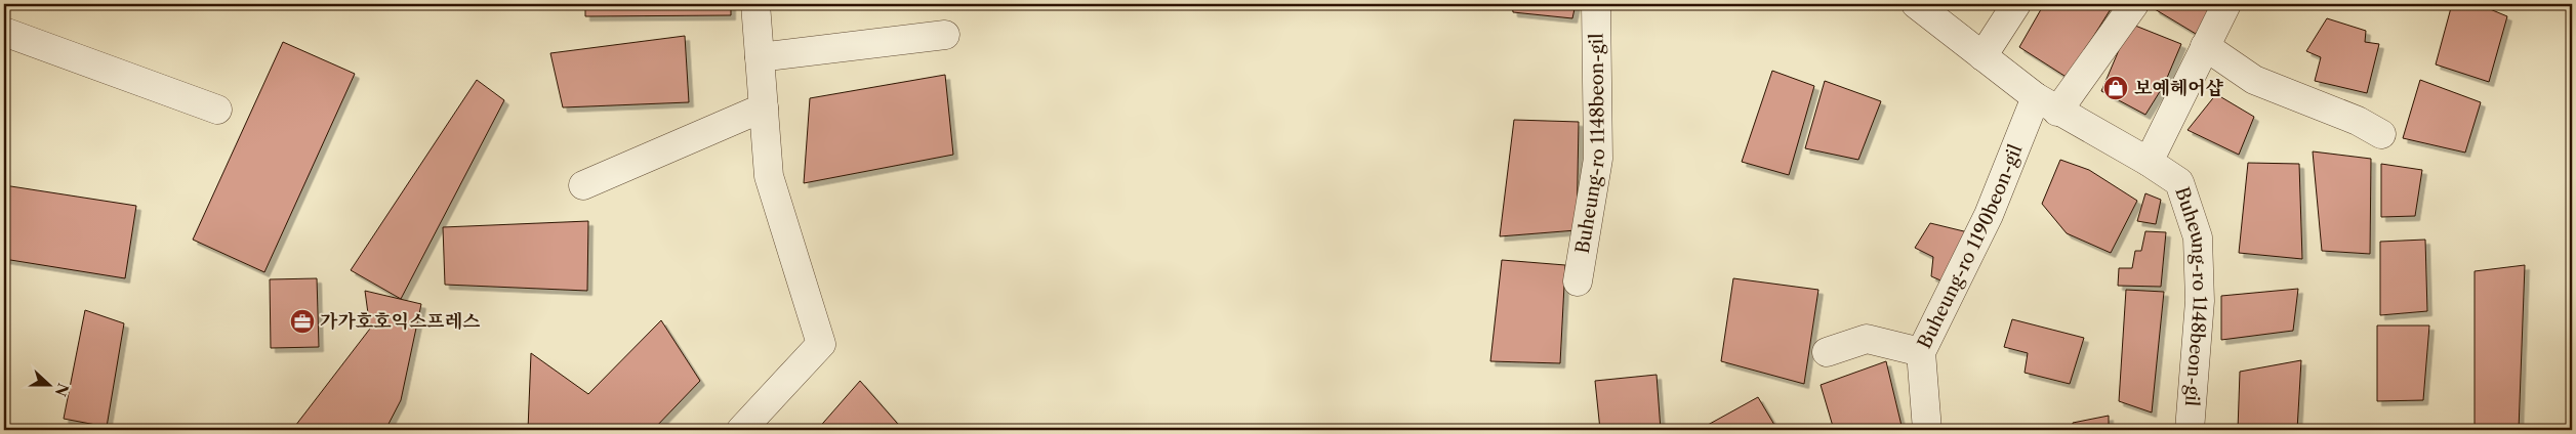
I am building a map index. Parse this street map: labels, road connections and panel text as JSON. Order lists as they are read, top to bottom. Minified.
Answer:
{"streets":{"street":["Buheung-ro 1148beon-gil","Buheung-ro 1190beon-gil"]},"crossings":[["Buheung-ro 1148beon-gil","Buheung-ro 1190beon-gil"]],"places":{"shop":["보예헤어샵"],"office":["가가호호익스프레스"]},"north":"right"}
